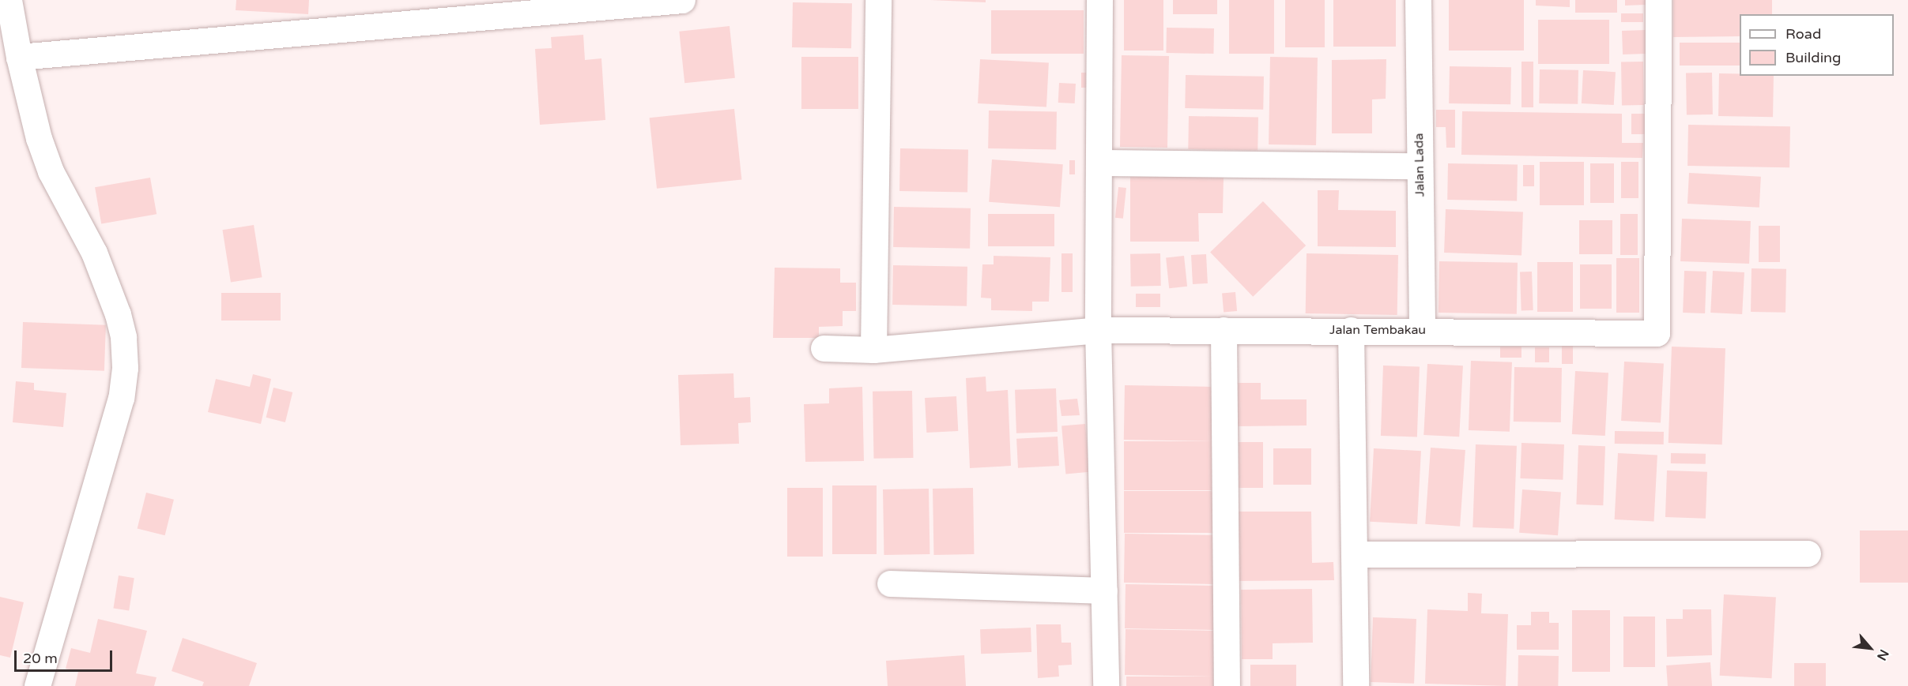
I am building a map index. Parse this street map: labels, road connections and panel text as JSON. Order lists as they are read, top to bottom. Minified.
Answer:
{"streets":{"street":["Jalan Lada","Jalan Tembakau"]},"crossings":[["Jalan Lada","Jalan Tembakau"]],"legend":["Road","Building"],"scale_bar":"20 m","north":"bottom right"}
